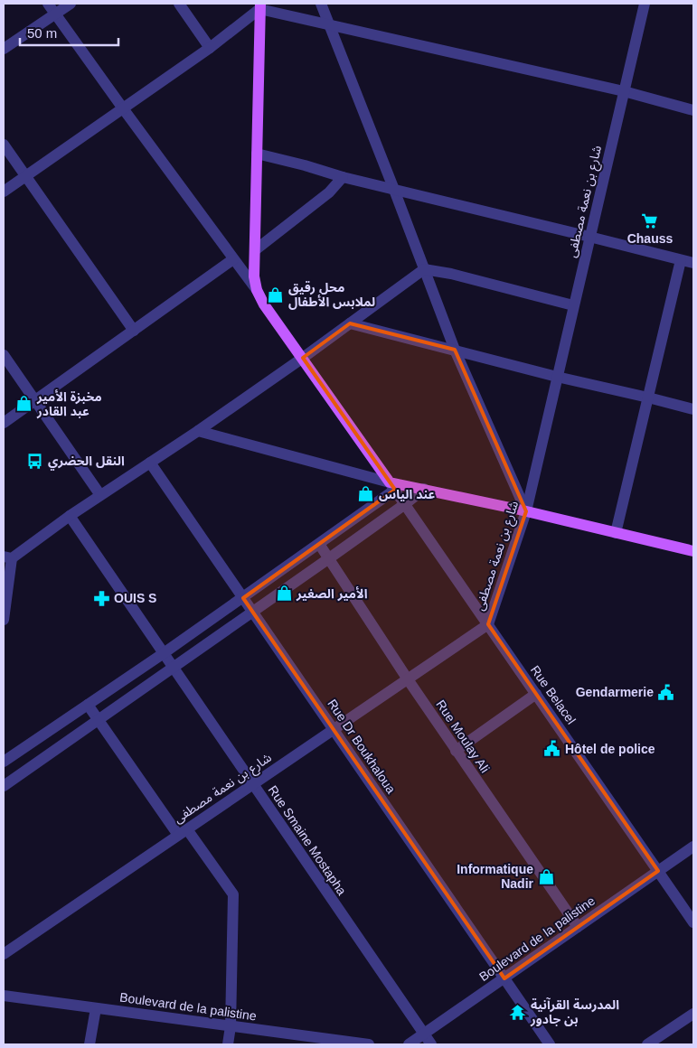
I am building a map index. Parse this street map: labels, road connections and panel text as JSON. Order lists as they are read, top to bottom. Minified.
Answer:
{"streets":{"street":["شارع بن نعمة مصطفى","Rue Belacel","Rue Moulay Ali","Rue Dr Boukhaloua","Rue Smaine Mostapha","Boulevard de la palistine"]},"crossings":[["شارع بن نعمة مصطفى","Rue Belacel"],["شارع بن نعمة مصطفى","Rue Moulay Ali"],["شارع بن نعمة مصطفى","Rue Dr Boukhaloua"],["شارع بن نعمة مصطفى","Rue Smaine Mostapha"],["Rue Belacel","Boulevard de la palistine"],["Rue Moulay Ali","Boulevard de la palistine"],["Rue Dr Boukhaloua","Boulevard de la palistine"],["Rue Smaine Mostapha","Boulevard de la palistine"]],"places":{"supermarket":["Chauss"],"shop":["محل رقيق لملابس الأطفال","مخبزة الأمير عبد القادر","عند الياس","الأمير الصغير","Informatique Nadir"],"bus stop":["النقل الحضري"],"pharmacy":["OUIS S"],"public building":["Gendarmerie","Hôtel de police"],"temple":["المدرسة القرآنية بن جادور"]},"scale_bar":"50 m"}
